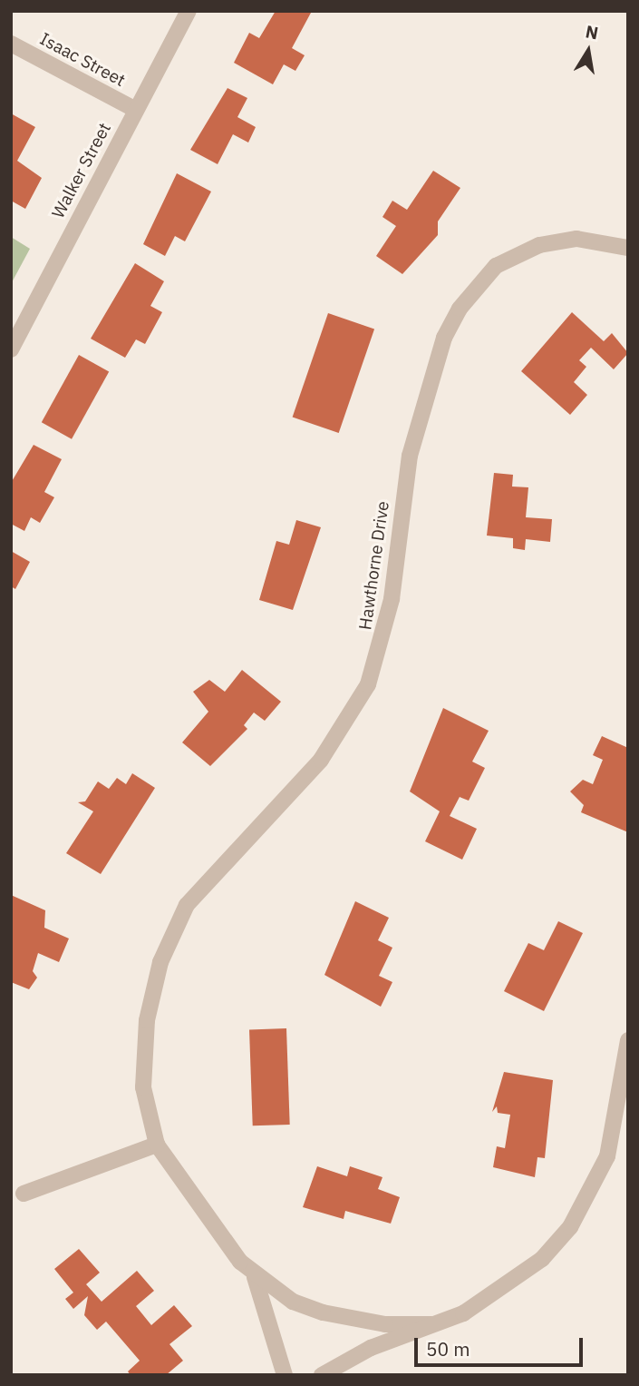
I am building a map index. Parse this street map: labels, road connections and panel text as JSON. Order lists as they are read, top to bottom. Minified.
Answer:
{"streets":{"street":["Isaac Street","Walker Street","Hawthorne Drive"]},"crossings":[["Isaac Street","Walker Street"]],"scale_bar":"50 m","north":"top"}
